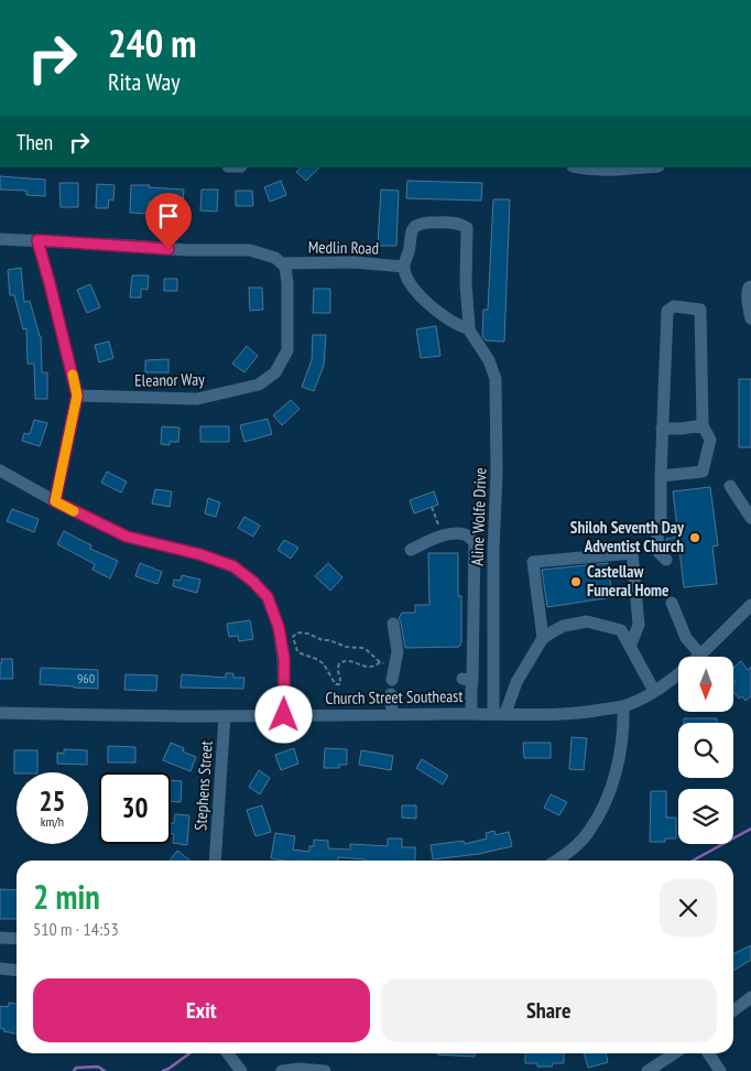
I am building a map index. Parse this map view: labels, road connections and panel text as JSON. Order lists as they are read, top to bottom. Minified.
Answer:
{"streets":{"street":["Medlin Road","Eleanor Way","Aline Wolfe Drive","Church Street Southeast","Stephens Street"]},"crossings":[["Medlin Road","Eleanor Way"],["Aline Wolfe Drive","Church Street Southeast"],["Church Street Southeast","Stephens Street"]],"places":["Shiloh Seventh Day Adventist Church","Castellaw Funeral Home"],"house_numbers":["960"],"north":"bottom","page":{"turn":["240 m","Rita Way"],"then":"Then","speed":"25 km/h","limit":"30","heading":["2 min","510 m · 14:53"],"buttons":["Exit","Share"]}}
